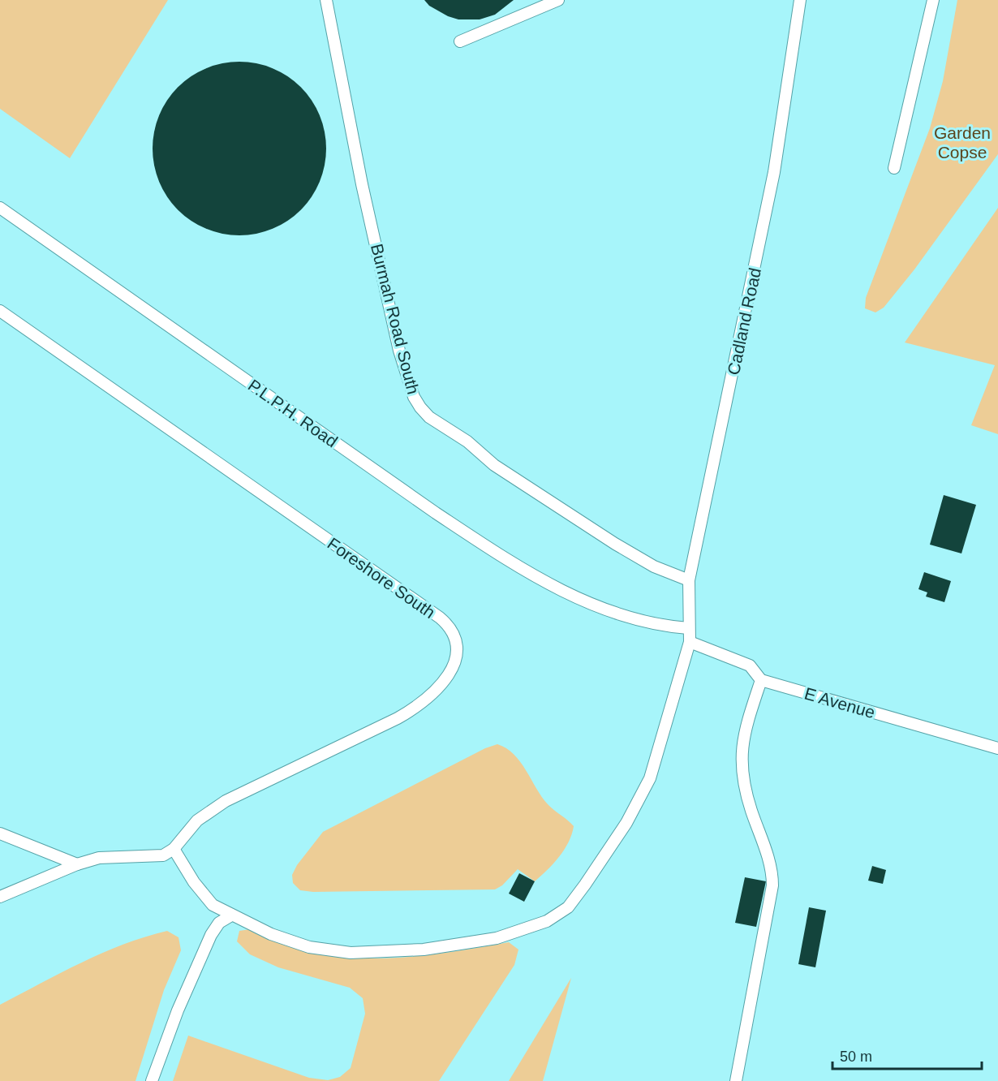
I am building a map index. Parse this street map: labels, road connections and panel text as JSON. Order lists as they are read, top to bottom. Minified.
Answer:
{"streets":{"lane":["Burmah Road South","Cadland Road","P.L.P.H. Road","Foreshore South","E Avenue"]},"crossings":[["Burmah Road South","Cadland Road"],["Cadland Road","P.L.P.H. Road"],["Cadland Road","E Avenue"]],"parks":["Garden Copse"],"scale_bar":"50 m"}
